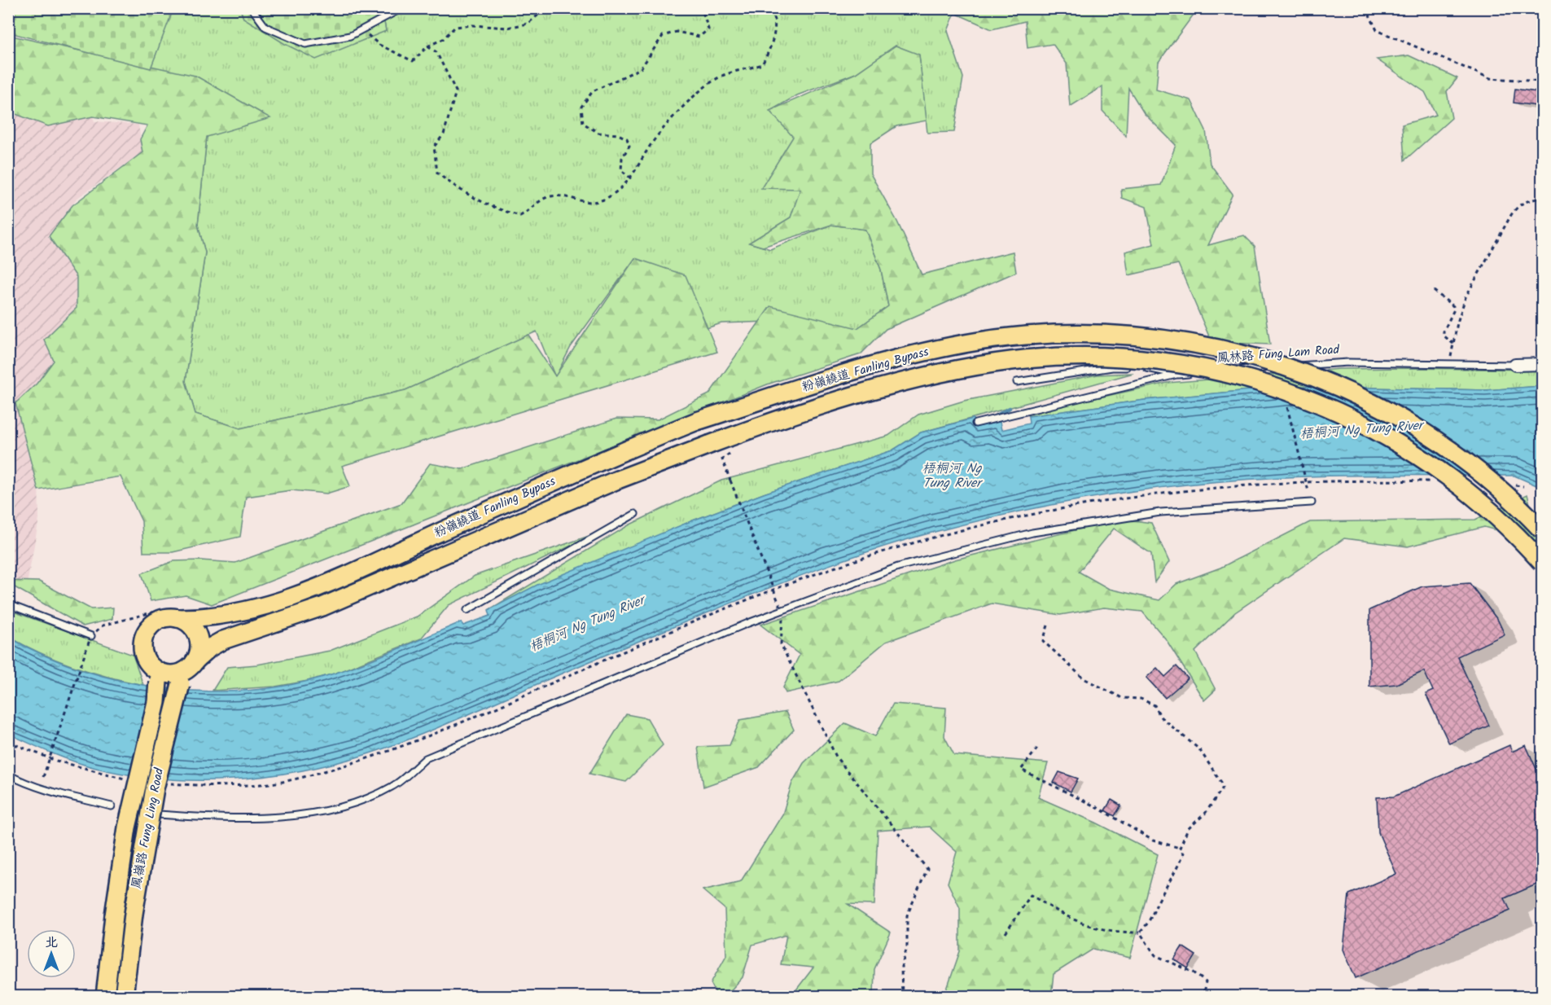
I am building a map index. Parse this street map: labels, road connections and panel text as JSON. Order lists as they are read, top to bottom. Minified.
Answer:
{"streets":{"main road":["粉嶺繞道 Fanling Bypass","鳳嶺路 Fung Ling Road"],"street":["鳳林路 Fung Lam Road"]},"crossings":[["粉嶺繞道 Fanling Bypass","鳳嶺路 Fung Ling Road"]],"water":["梧桐河 Ng Tung River"],"north":"top"}
